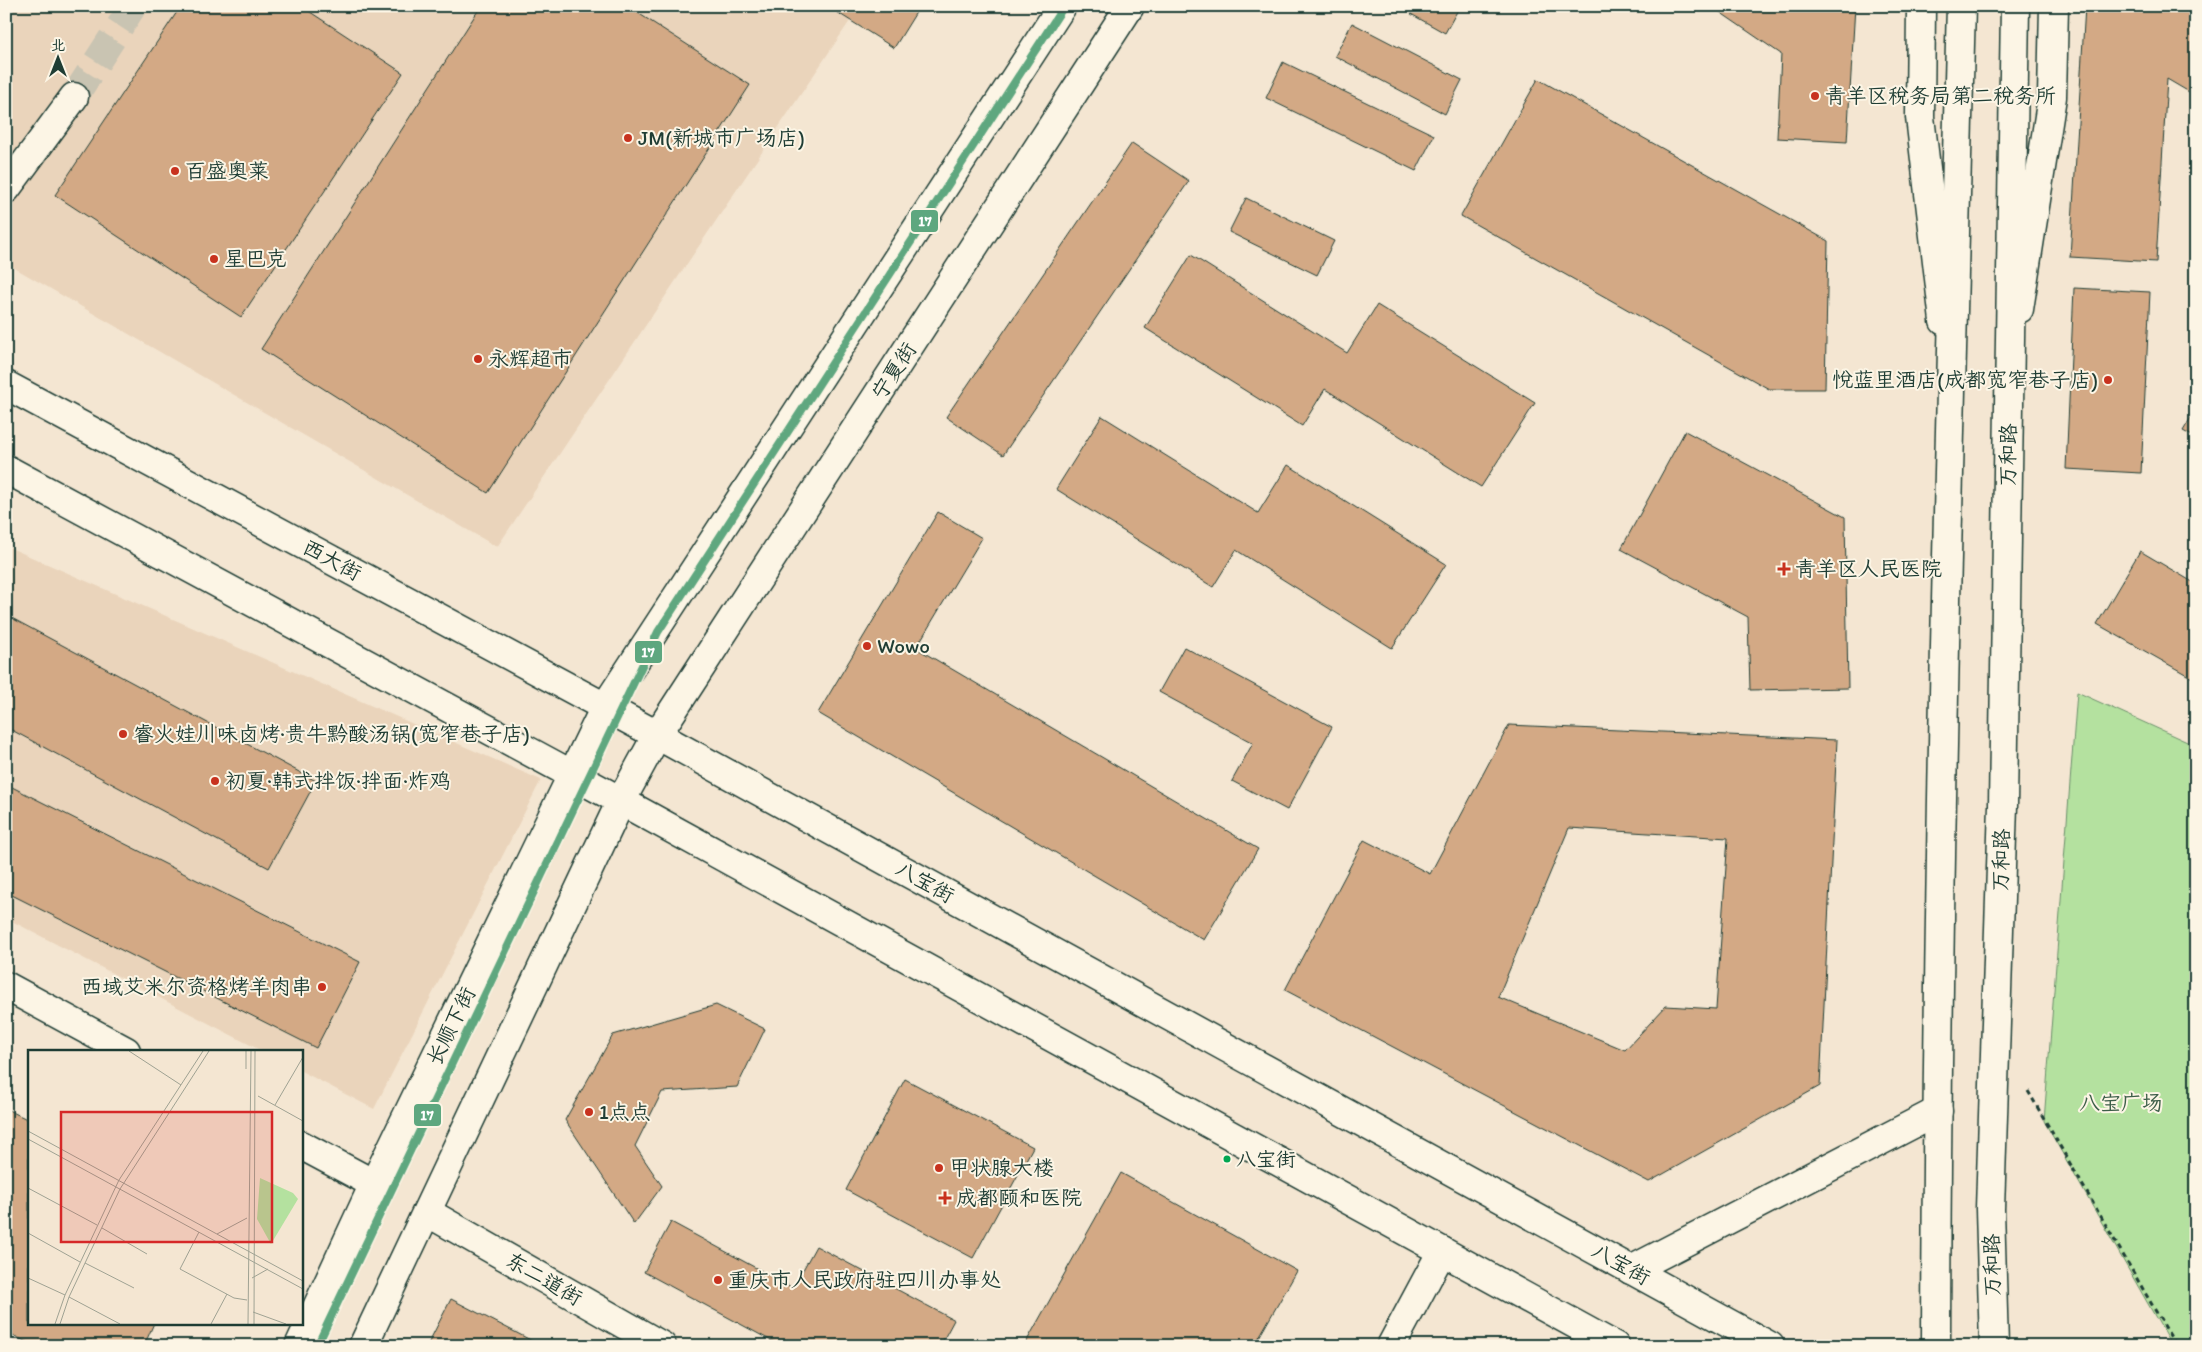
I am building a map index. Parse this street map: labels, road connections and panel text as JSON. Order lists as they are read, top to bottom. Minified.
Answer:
{"streets":{"main road":["宁夏街","万和路","西大街","八宝街","长顺下街","东二道街"]},"crossings":[["宁夏街","西大街"],["宁夏街","八宝街"],["西大街","八宝街"],["西大街","长顺下街"]],"parks":["八宝广场"],"places":{"other":["青羊区税务局第二税务所","JM(新城市广场店)","百盛奥莱","星巴克","永辉超市","悦蓝里酒店(成都宽窄巷子店)","Wowo","睿火娃川味卤烤·贵牛黔酸汤锅(宽窄巷子店)","初夏·韩式拌饭·拌面·炸鸡","西域艾米尔资格烤羊肉串","1点点","八宝街","甲状腺大楼","重庆市人民政府驻四川办事处"],"health":["青羊区人民医院","成都颐和医院"]},"lines":["transit line 17"],"north":"top"}
